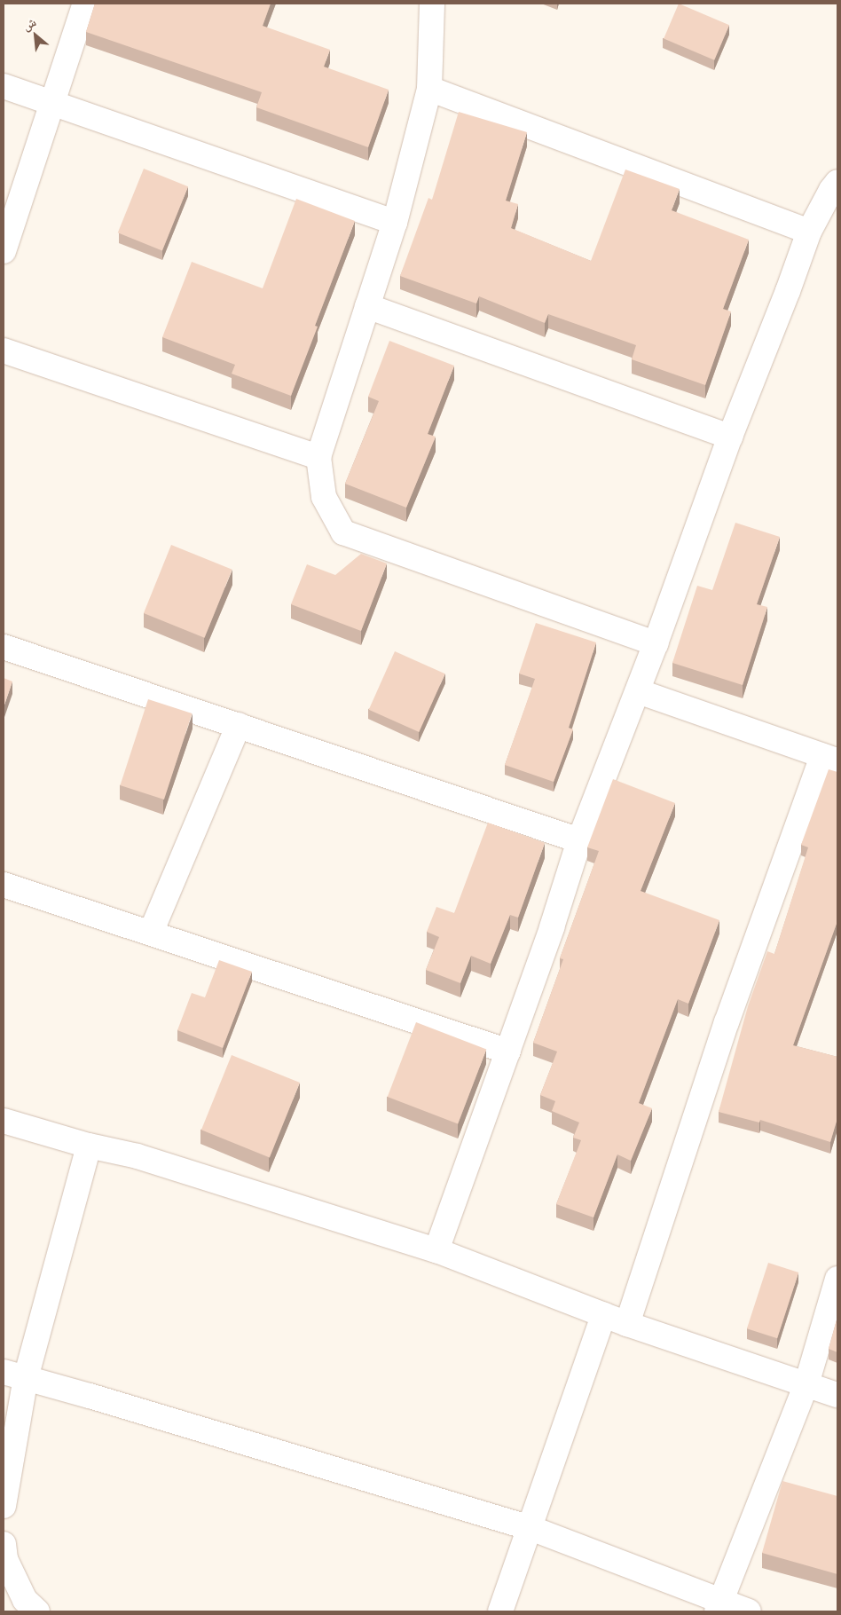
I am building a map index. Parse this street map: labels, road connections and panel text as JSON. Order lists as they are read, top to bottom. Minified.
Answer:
{"north":"top left"}
